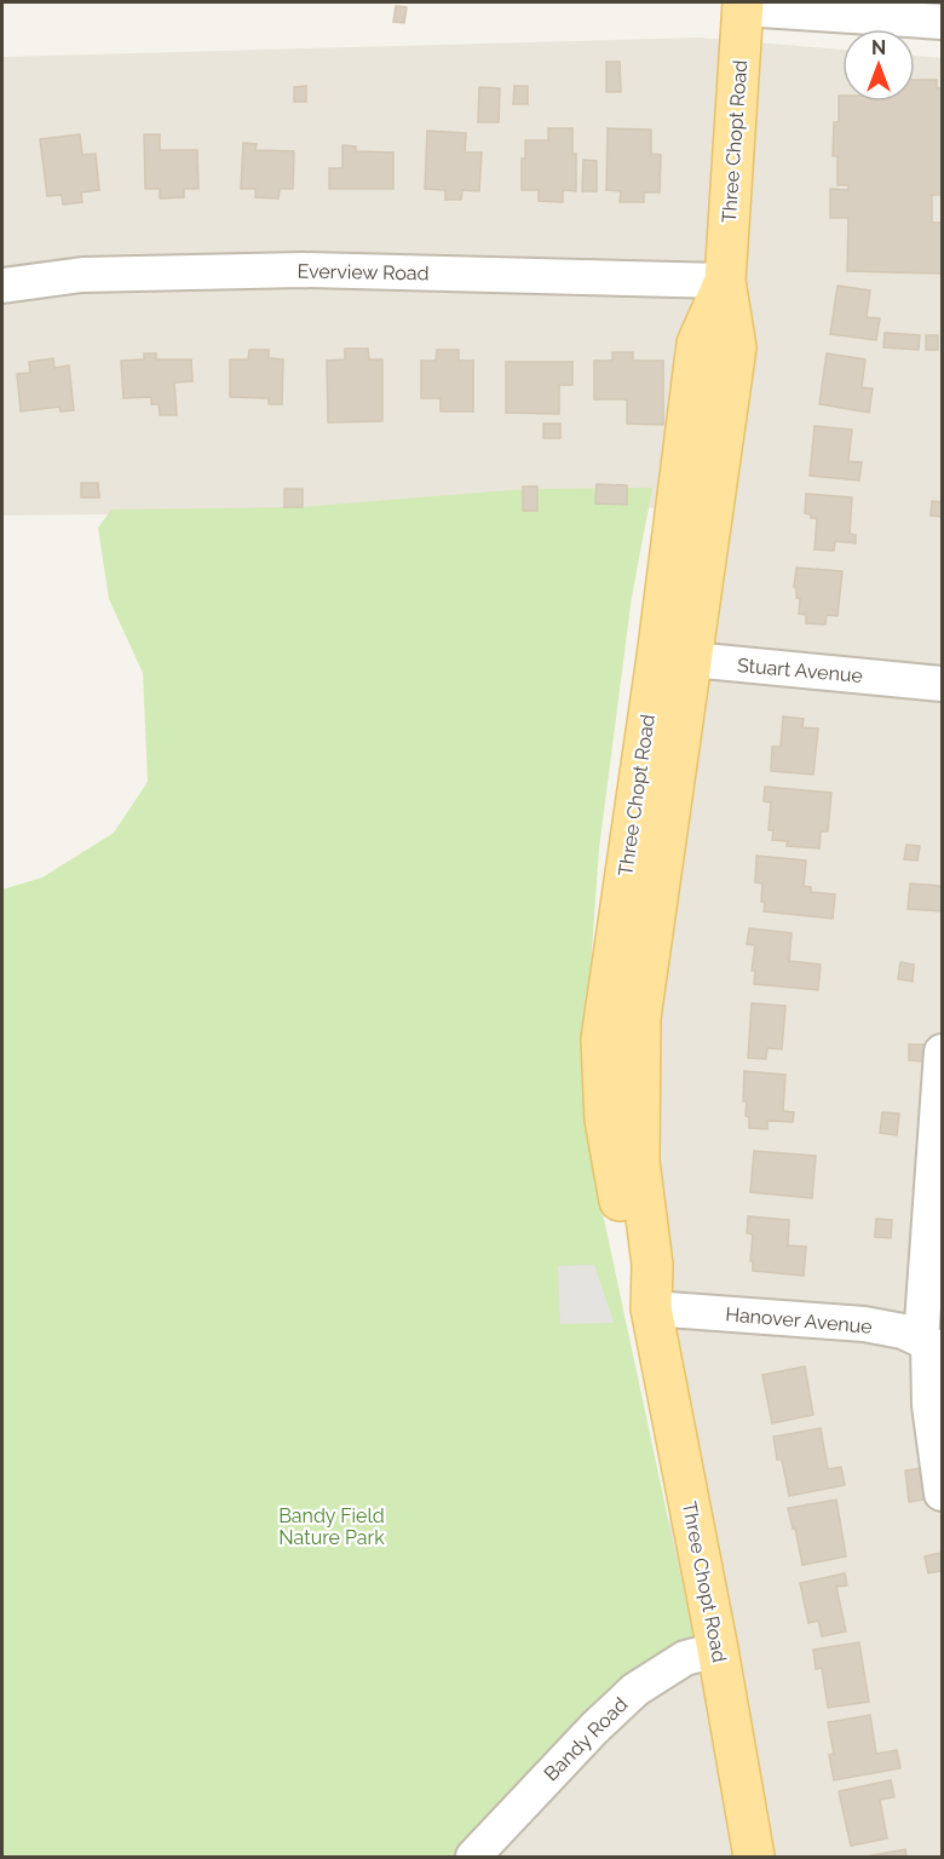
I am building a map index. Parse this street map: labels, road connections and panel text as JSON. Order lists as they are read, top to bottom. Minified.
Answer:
{"streets":{"main road":["Three Chopt Road"],"street":["Everview Road","Stuart Avenue","Hanover Avenue","Bandy Road"]},"crossings":[["Three Chopt Road","Everview Road"],["Three Chopt Road","Stuart Avenue"],["Three Chopt Road","Hanover Avenue"],["Three Chopt Road","Bandy Road"]],"parks":["Bandy Field Nature Park"],"north":"top"}
